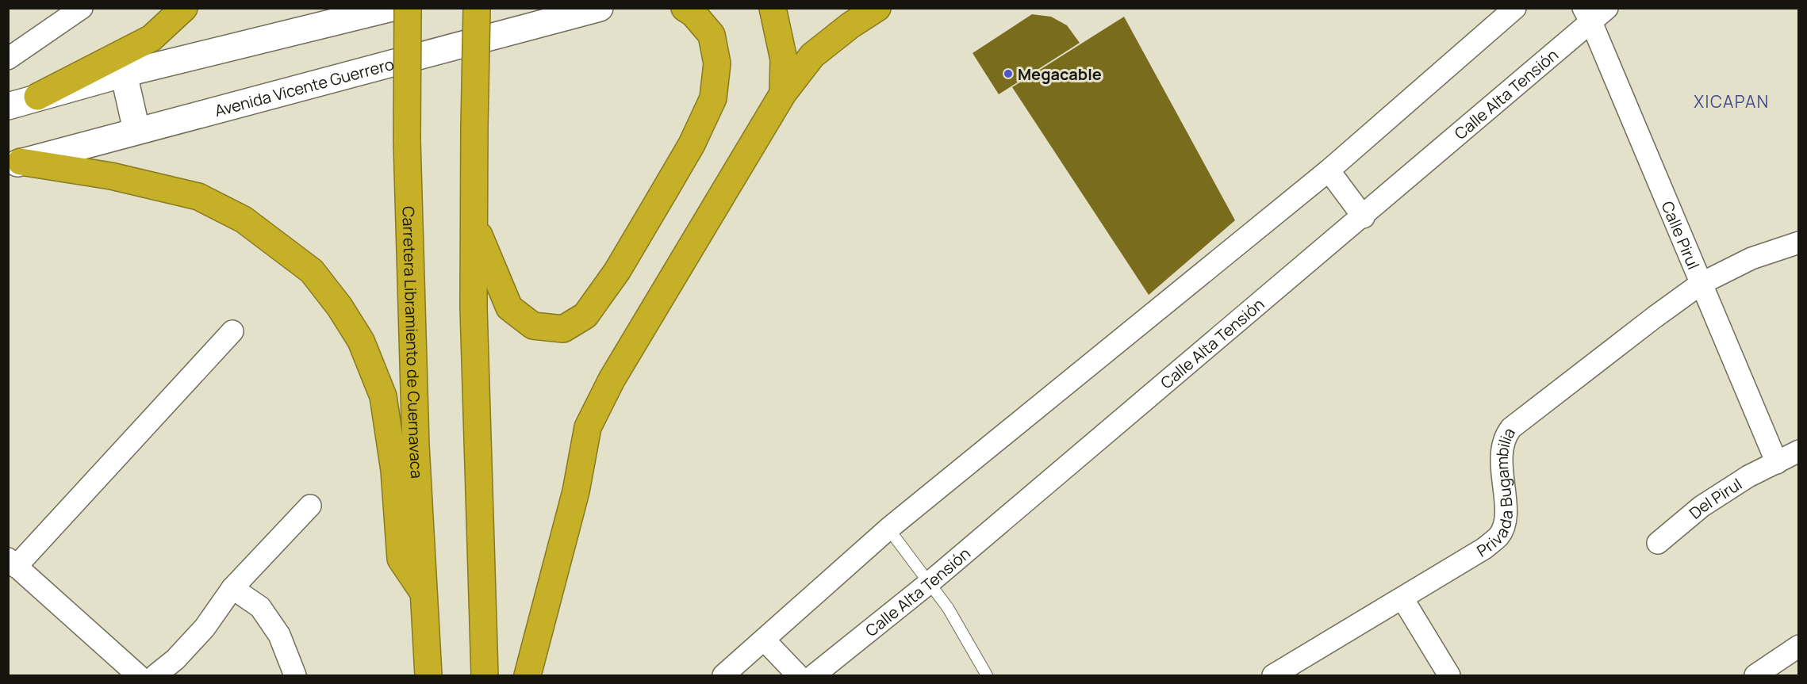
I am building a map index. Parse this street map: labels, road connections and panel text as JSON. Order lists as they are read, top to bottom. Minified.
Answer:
{"streets":{"highway":["Carretera Libramiento de Cuernavaca"],"main road":["Avenida Vicente Guerrero"],"street":["Calle Alta Tensión","Calle Pirul","Privada Bugambilia","Del Pirul"]},"crossings":[["Calle Alta Tensión","Calle Pirul"],["Calle Pirul","Privada Bugambilia"],["Calle Pirul","Del Pirul"]],"districts":["XICAPAN"],"places":["Megacable"]}
